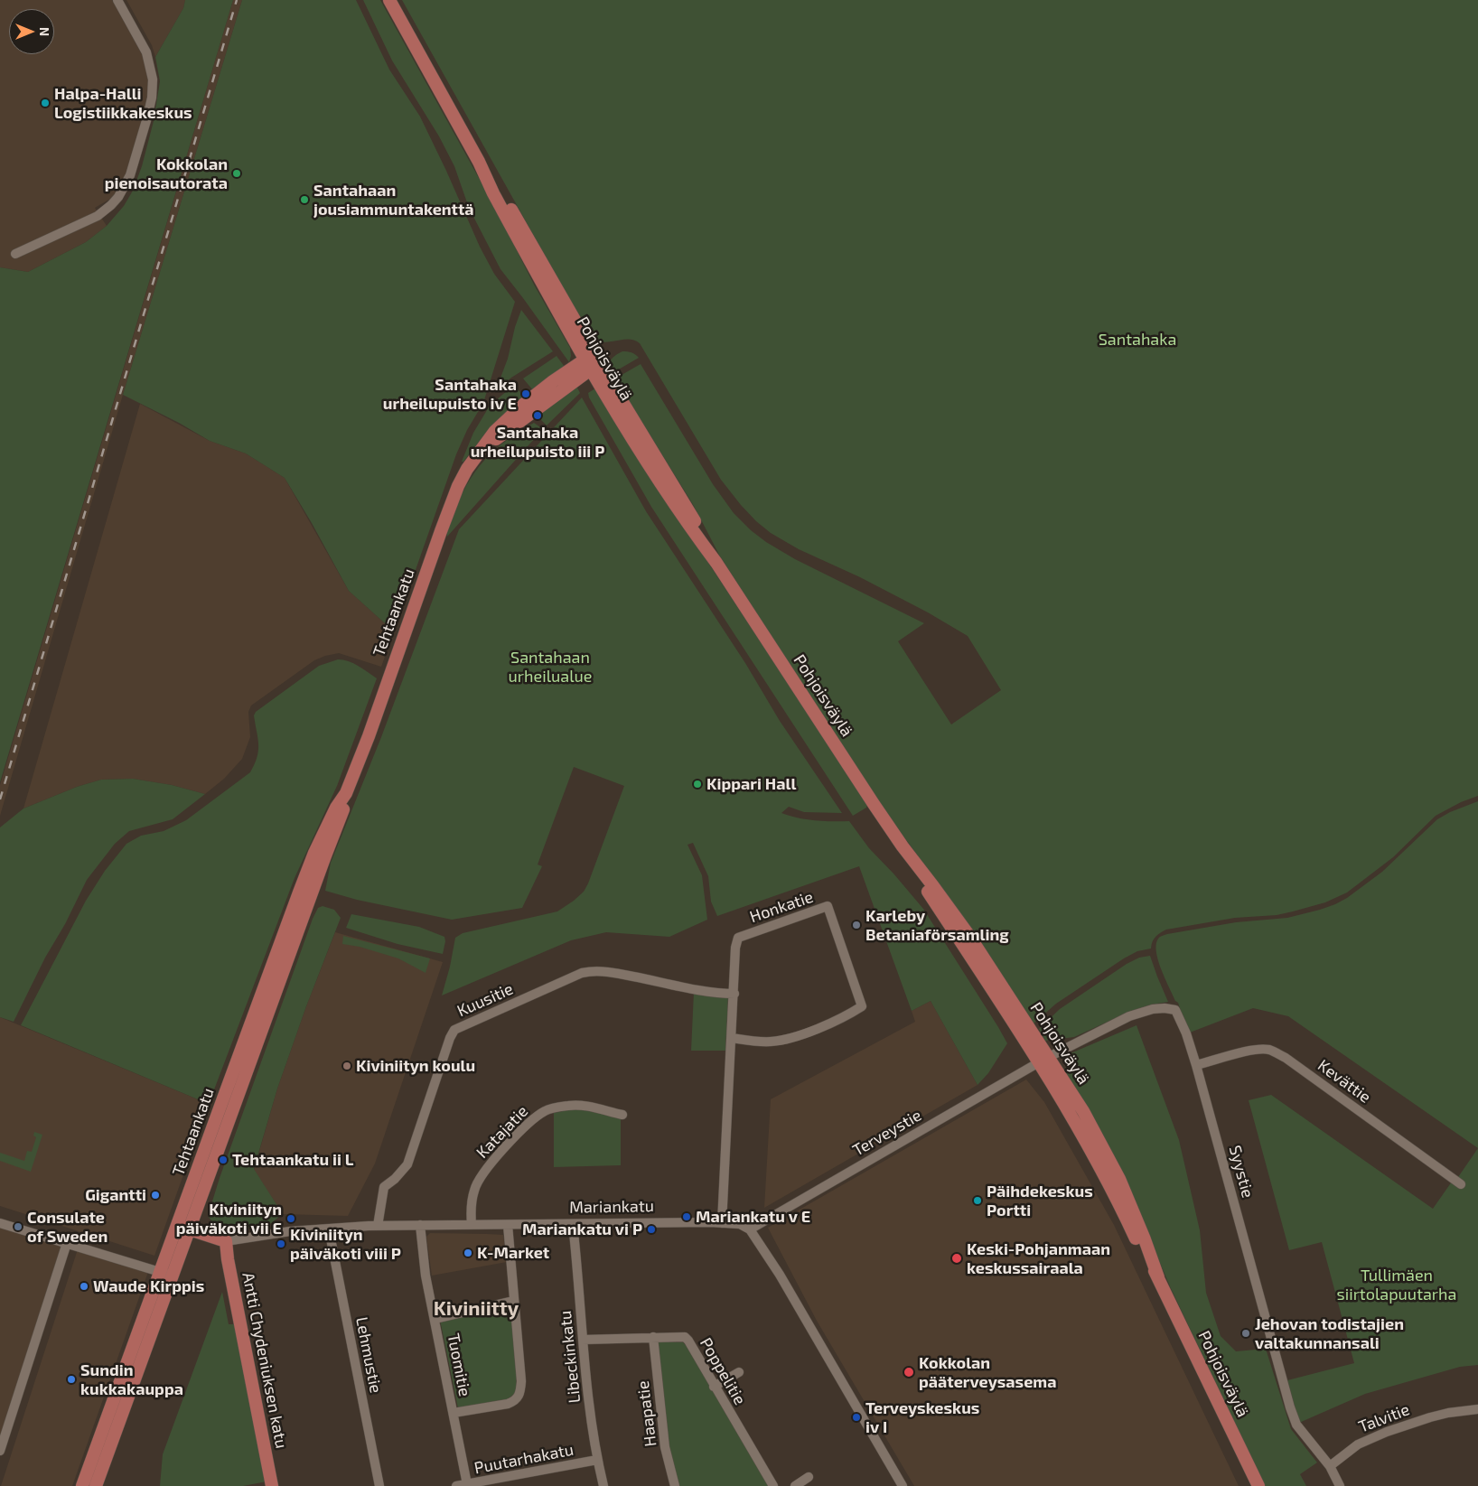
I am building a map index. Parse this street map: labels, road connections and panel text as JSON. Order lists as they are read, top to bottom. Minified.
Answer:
{"streets":{"main road":["Pohjoisväylä","Tehtaankatu","Mariankatu","Antti Chydeniuksen katu"],"street":["Honkatie","Kuusitie","Kevättie","Katajatie","Terveystie","Syystie","Lehmustie","Libeckinkatu","Tuomitie","Poppelitie","Haapatie","Talvitie","Puutarhakatu"]},"crossings":[["Pohjoisväylä","Tehtaankatu"],["Pohjoisväylä","Terveystie"],["Pohjoisväylä","Syystie"],["Tehtaankatu","Mariankatu"],["Honkatie","Kuusitie"],["Honkatie","Mariankatu"],["Kuusitie","Mariankatu"],["Kevättie","Syystie"],["Katajatie","Mariankatu"],["Terveystie","Syystie"],["Terveystie","Mariankatu"],["Syystie","Talvitie"],["Mariankatu","Lehmustie"],["Mariankatu","Libeckinkatu"],["Mariankatu","Antti Chydeniuksen katu"],["Mariankatu","Tuomitie"],["Libeckinkatu","Poppelitie"],["Libeckinkatu","Puutarhakatu"],["Tuomitie","Puutarhakatu"],["Poppelitie","Haapatie"]],"districts":["Kiviniitty"],"parks":["Santahaka","Santahaan urheilualue","Tullimäen siirtolapuutarha"],"places":["Halpa-Halli Logistiikkakeskus","Kokkolan pienoisautorata","Santahaan jousiammuntakenttä","Santahaka urheilupuisto iv E","Santahaka urheilupuisto iii P","Kippari Hall","Karleby Betaniaförsamling","Kiviniityn koulu","Tehtaankatu ii L","Gigantti","Päihdekeskus Portti","Mariankatu v E","Kiviniityn päiväkoti vii E","Consulate of Sweden","Mariankatu vi P","Kiviniityn päiväkoti viii P","K-Market","Keski-Pohjanmaan keskussairaala","Waude Kirppis","Jehovan todistajien valtakunnansali","Kokkolan pääterveysasema","Sundin kukkakauppa","Terveyskeskus iv I"],"north":"right"}
